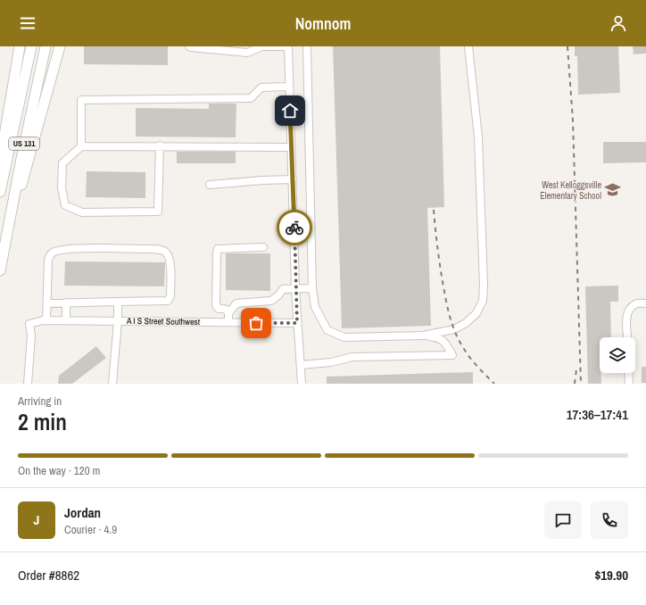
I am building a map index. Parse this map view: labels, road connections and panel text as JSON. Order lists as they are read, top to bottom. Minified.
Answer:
{"streets":{"highway":["US 131"],"street":["A I S Street Southwest"]},"places":{"school or university":["West Kelloggsville Elementary School"]},"page":{"header":"Nomnom","heading":["2 min","Arriving in","17:36–17:41"],"panel":["Jordan","Courier · 4.9","Order #8862","$19.90"],"bar":"On the way · 120 m","round":"J"}}
